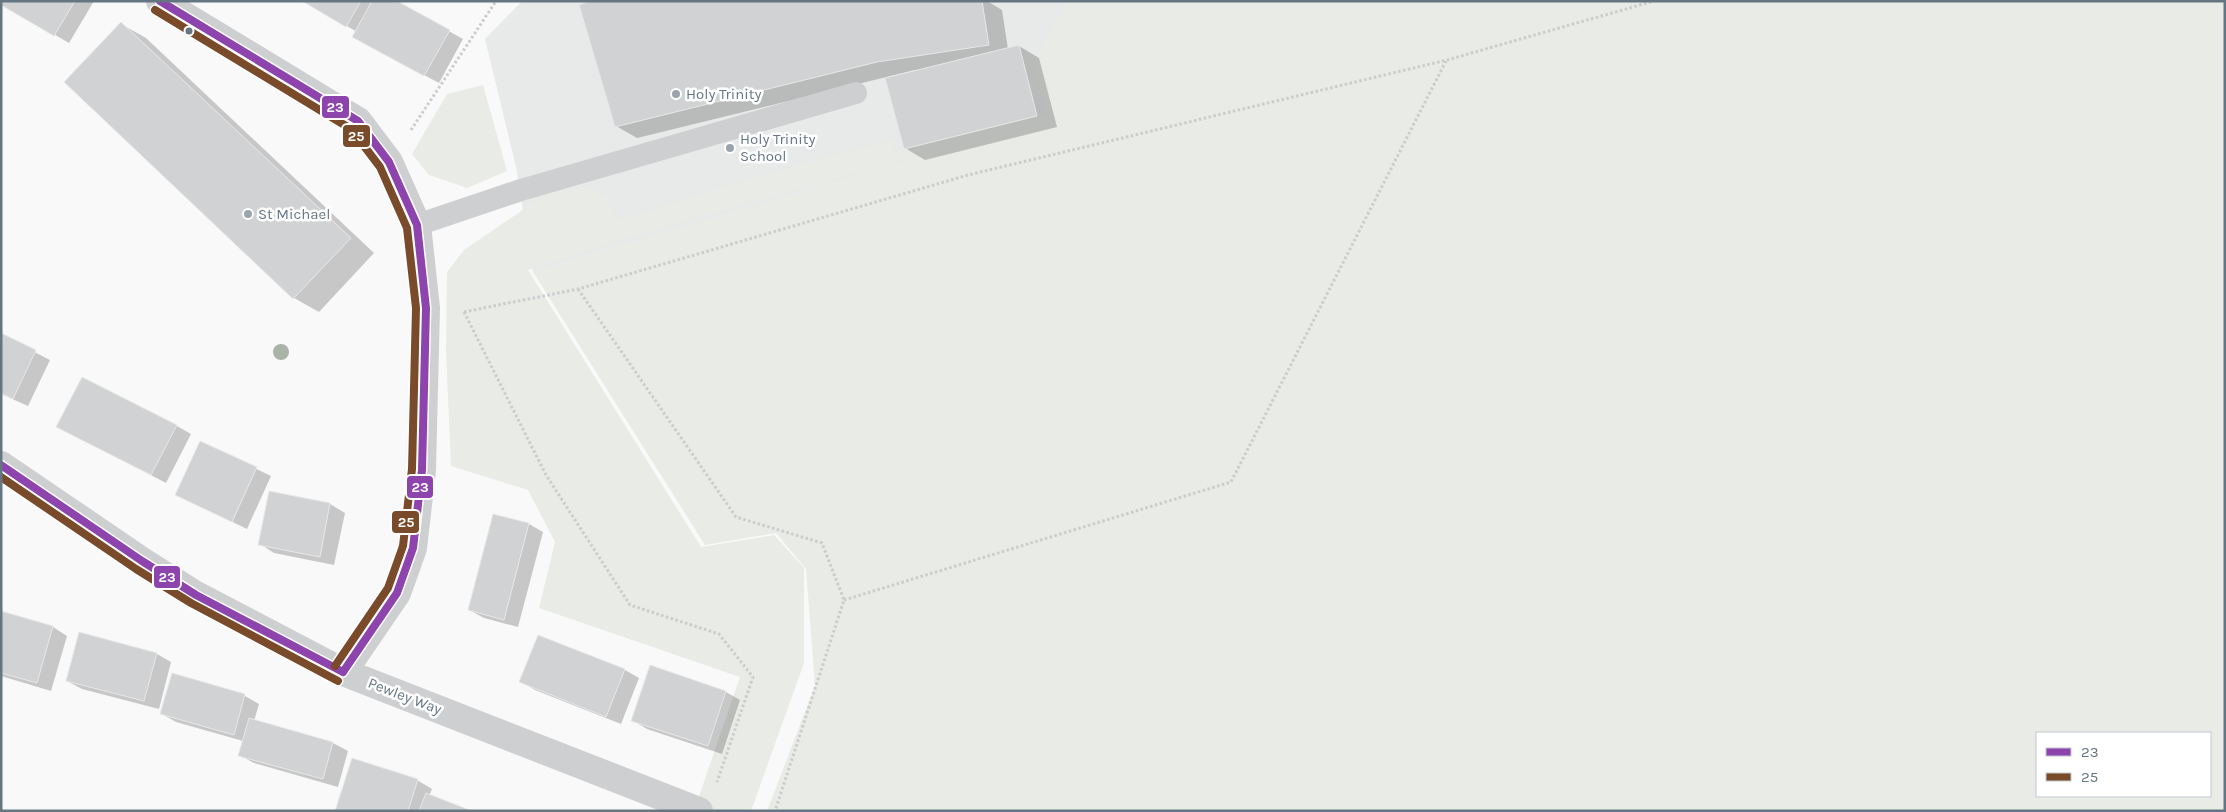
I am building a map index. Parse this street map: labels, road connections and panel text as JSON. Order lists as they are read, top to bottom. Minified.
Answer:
{"streets":{"street":["Pewley Way"]},"places":["Holy Trinity","Holy Trinity School","St Michael"],"lines":["transit line 23","transit line 25"],"legend":["23","25"]}
